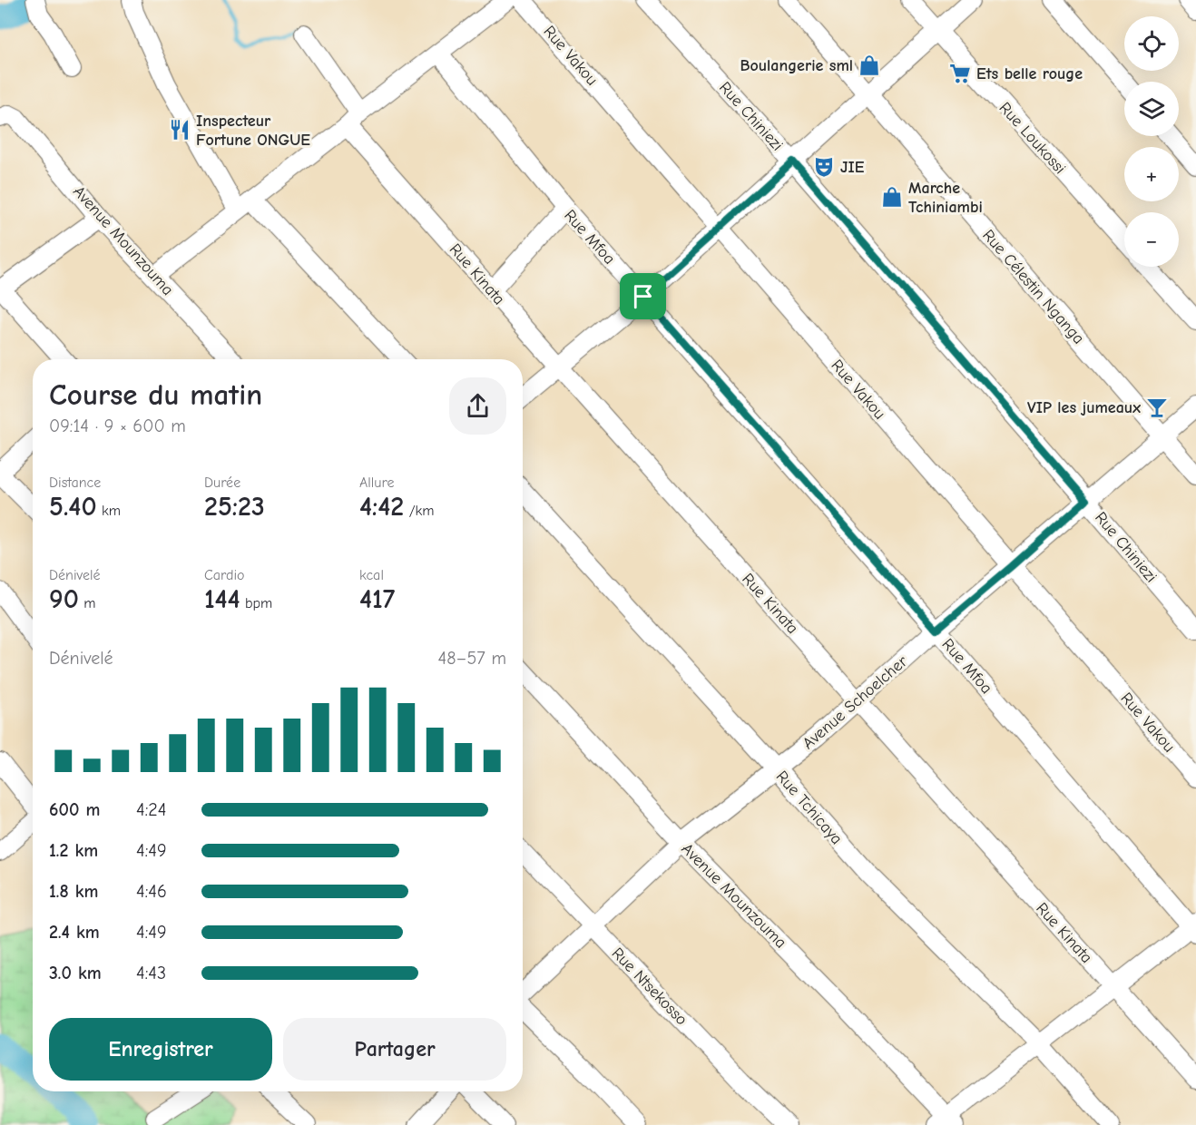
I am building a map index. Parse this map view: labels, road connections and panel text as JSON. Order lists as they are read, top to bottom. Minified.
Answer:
{"streets":{"street":["Rue Vakou","Rue Chiniezi","Rue Loukossi","Rue Mfoa","Avenue Mounzouma","Rue Kinata","Rue Célestin Nganga","Avenue Schoelcher","Rue Tchicaya","Rue Ntsekosso"]},"crossings":[["Rue Vakou","Avenue Schoelcher"],["Rue Chiniezi","Avenue Schoelcher"],["Rue Mfoa","Avenue Schoelcher"],["Avenue Mounzouma","Avenue Schoelcher"],["Rue Kinata","Avenue Schoelcher"],["Rue Célestin Nganga","Avenue Schoelcher"],["Avenue Schoelcher","Rue Tchicaya"],["Avenue Schoelcher","Rue Ntsekosso"]],"places":{"shop":["Boulangerie sml","Marche Tchiniambi"],"supermarket":["Ets belle rouge"],"restaurant":["Inspecteur Fortune ONGUE"],"theatre":["JIE"],"bar":["VIP les jumeaux"]},"page":{"map_buttons":["+","−"],"heading":["Course du matin","09:14 · 9 × 600 m"],"stats":[["Distance","5.40 km"],["Durée","25:23"],["Allure","4:42 /km"],["Dénivelé","90 m"],["Cardio","144 bpm"],["kcal","417"]],"chart":["Dénivelé","48–57 m"],"list":[{"name":"600 m","note":"4:24"},{"name":"1.2 km","note":"4:49"},{"name":"1.8 km","note":"4:46"},{"name":"2.4 km","note":"4:49"},{"name":"3.0 km","note":"4:43"}],"buttons":["Enregistrer","Partager"]}}
